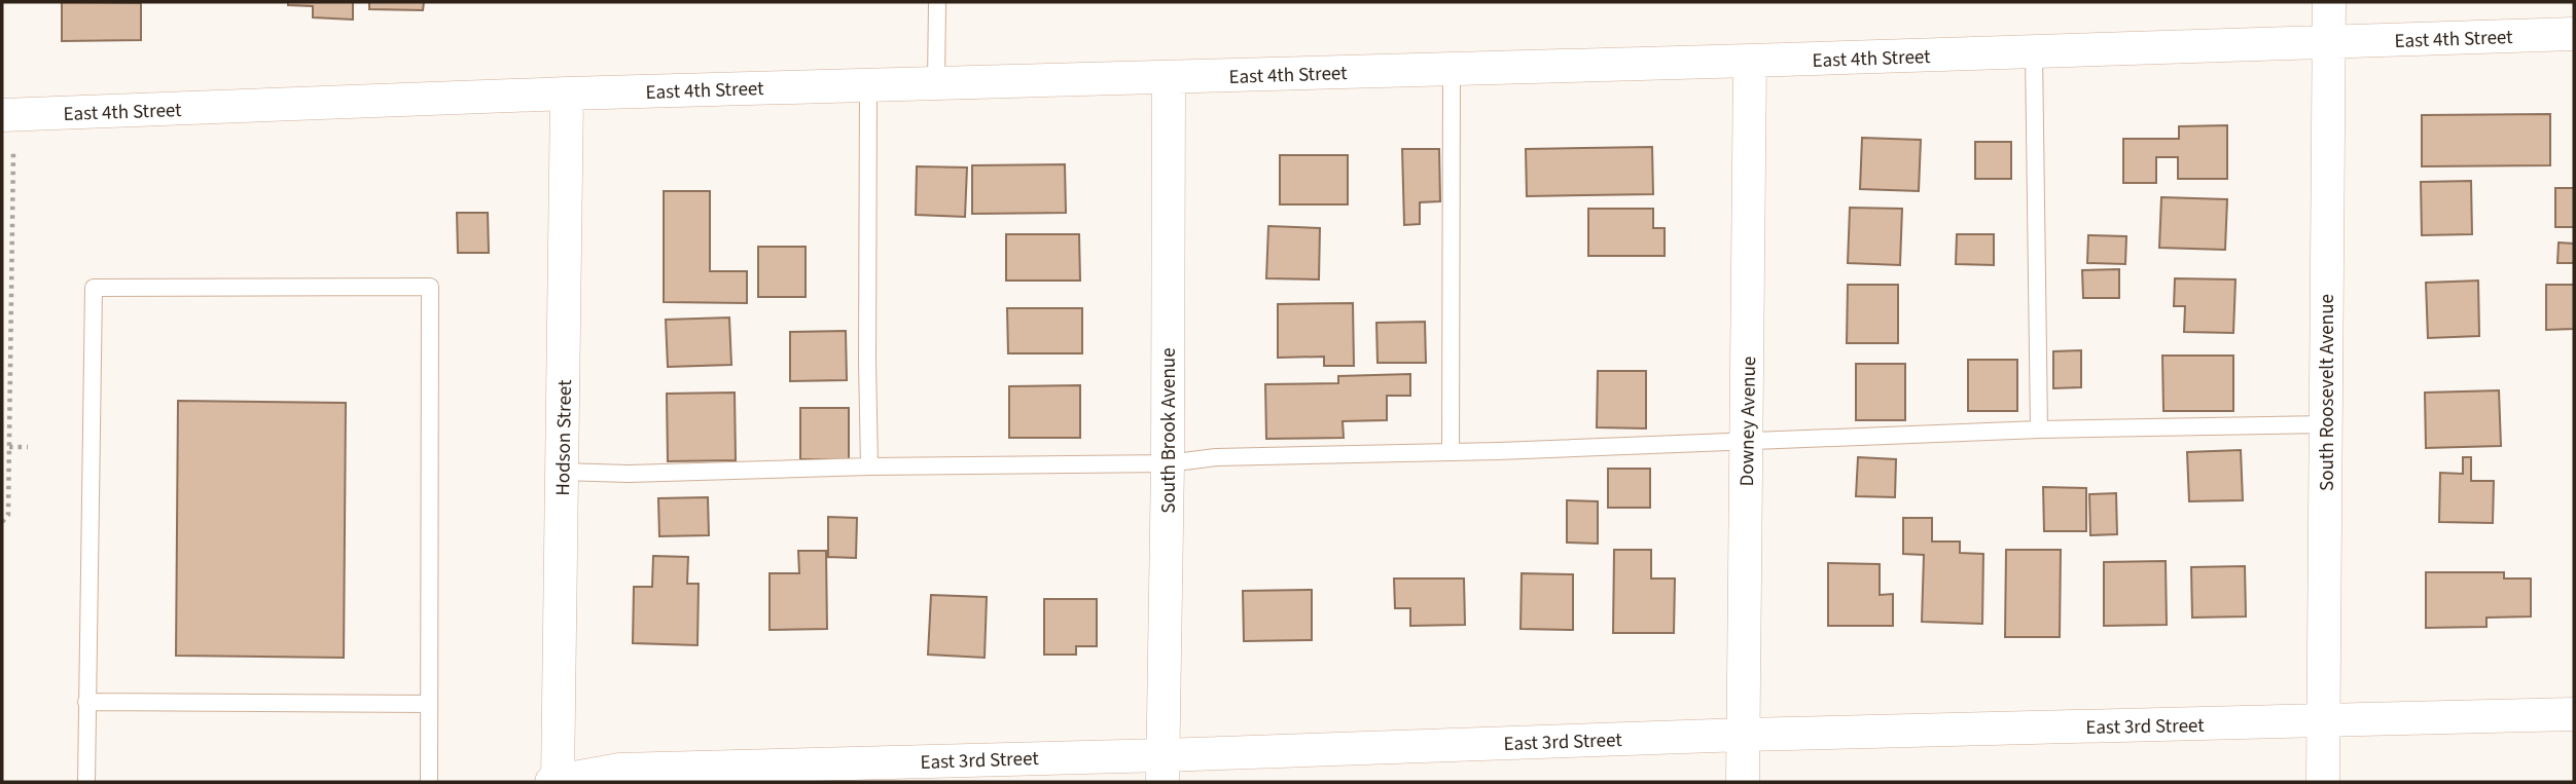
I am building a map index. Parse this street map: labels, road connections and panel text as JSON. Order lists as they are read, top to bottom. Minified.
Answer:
{"streets":{"street":["East 4th Street","South Roosevelt Avenue","Downey Avenue","South Brook Avenue","Hodson Street","East 3rd Street"]},"crossings":[["East 4th Street","South Roosevelt Avenue"],["East 4th Street","Downey Avenue"],["East 4th Street","South Brook Avenue"],["East 4th Street","Hodson Street"],["South Roosevelt Avenue","East 3rd Street"],["Downey Avenue","East 3rd Street"],["South Brook Avenue","East 3rd Street"],["Hodson Street","East 3rd Street"]]}
